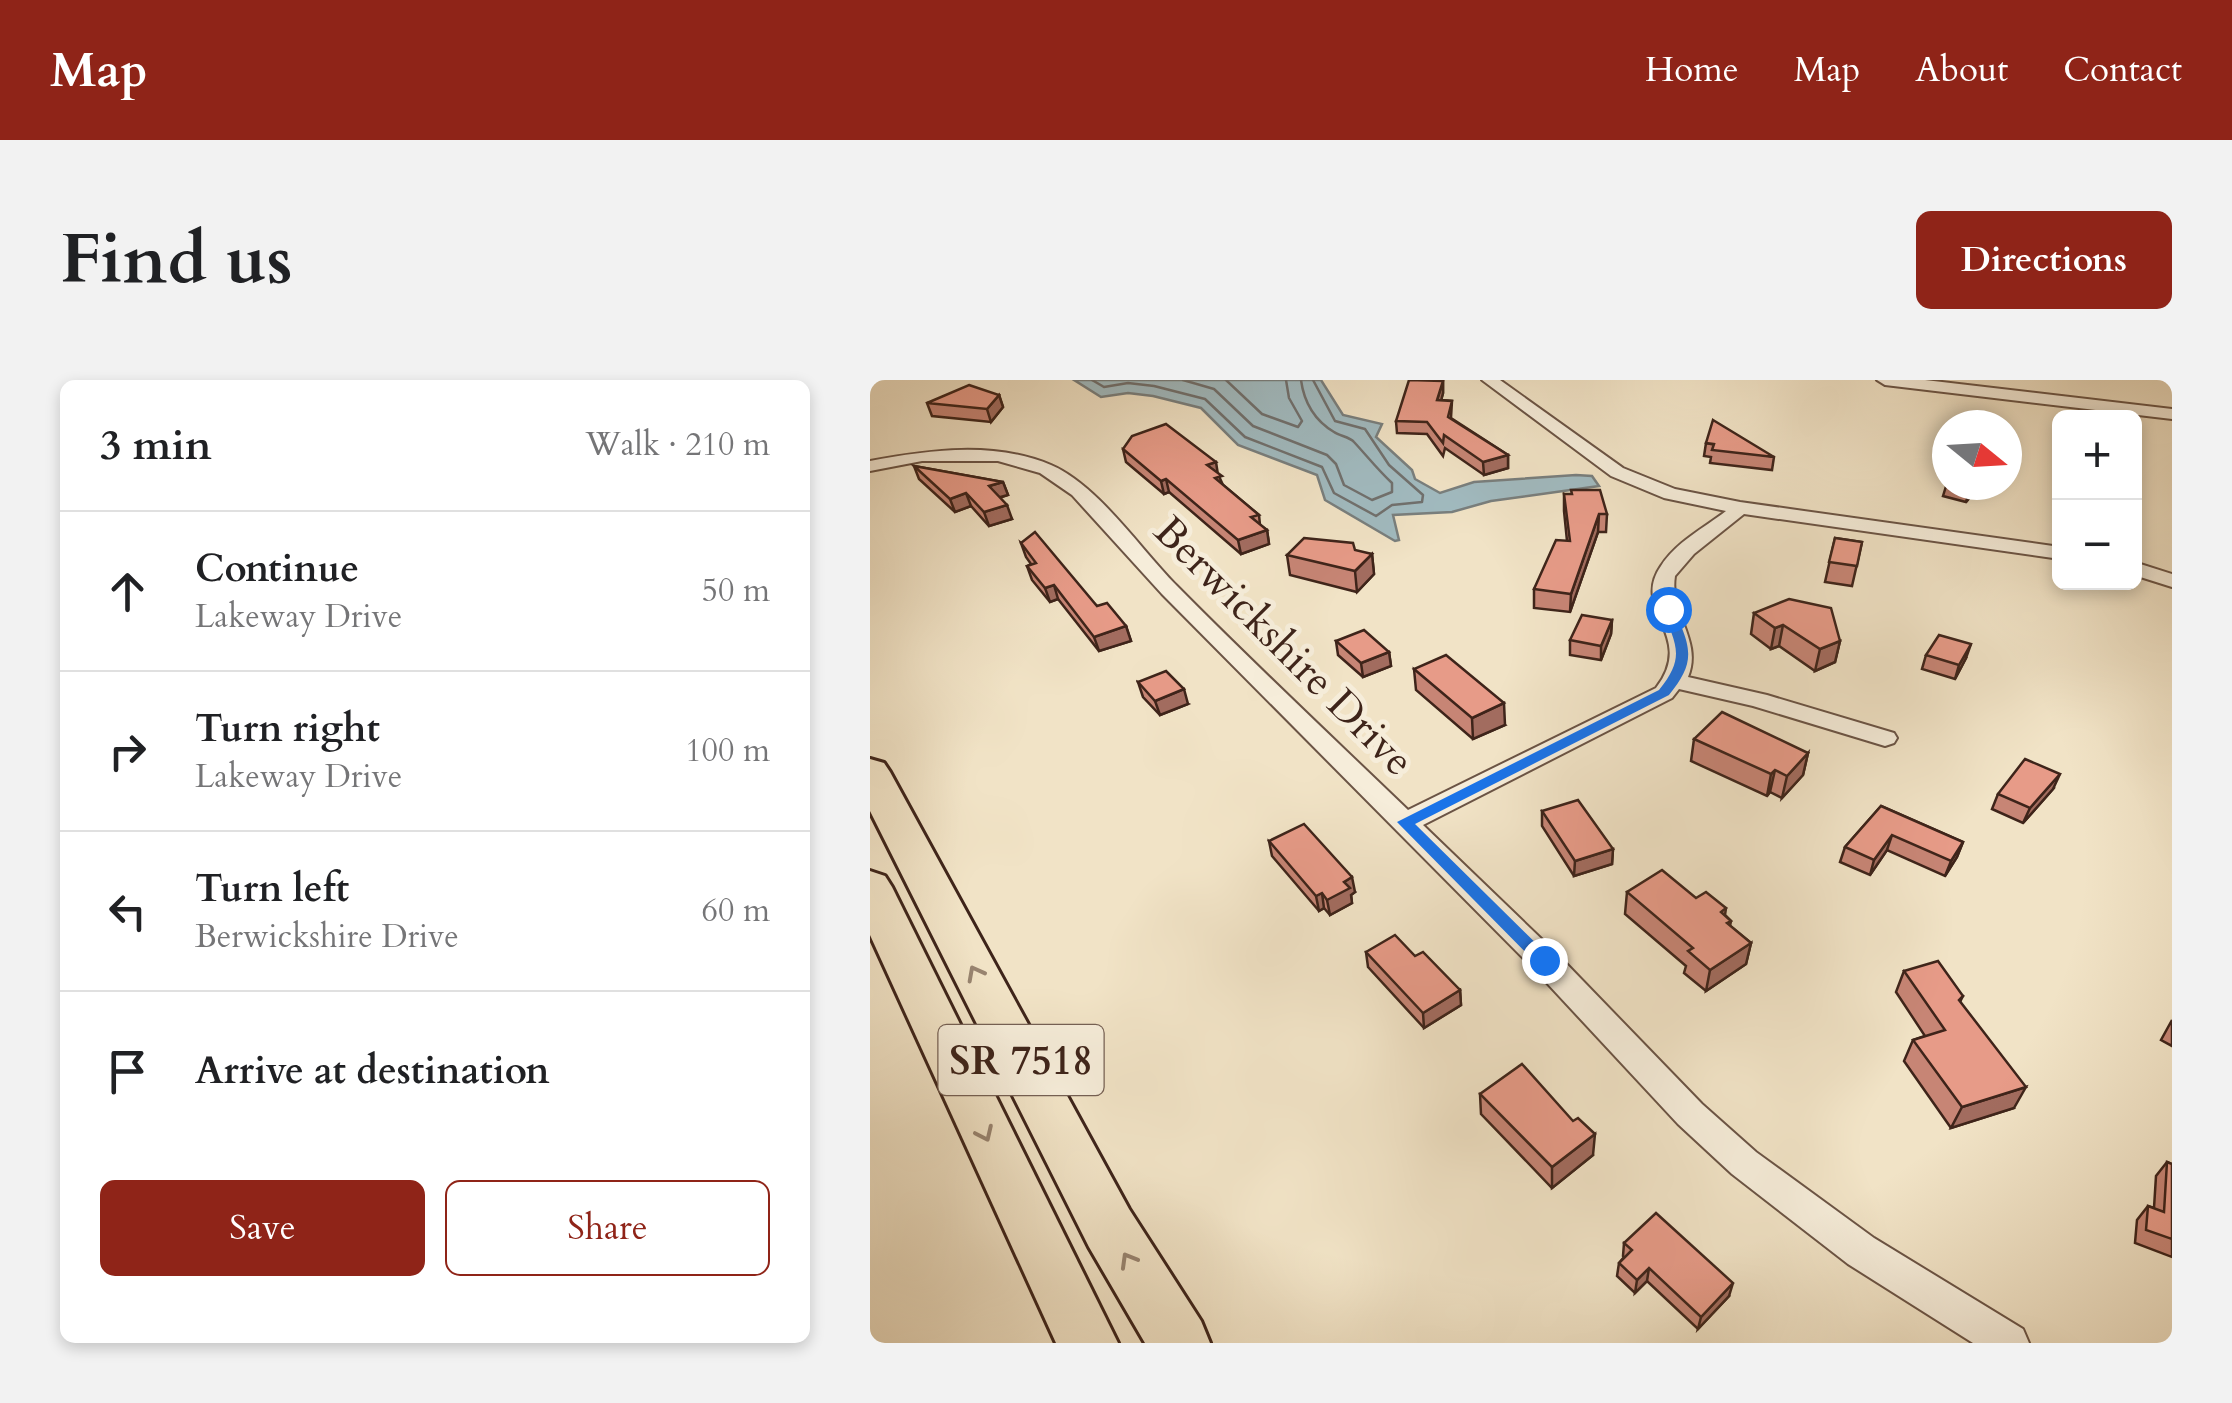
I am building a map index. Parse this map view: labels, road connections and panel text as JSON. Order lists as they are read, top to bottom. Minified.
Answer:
{"streets":{"highway":["SR 7518"],"street":["Berwickshire Drive"]},"north":"right","page":{"header":"Map","nav":["Home","Map","About","Contact"],"buttons":["Directions",["Save","Share"]],"title":"Find us","heading":["3 min","Walk · 210 m"],"map_buttons":["+","−"],"list":[["Continue","Lakeway Drive","50 m"],["Turn right","Lakeway Drive","100 m"],["Turn left","Berwickshire Drive","60 m"],"Arrive at destination"]}}
